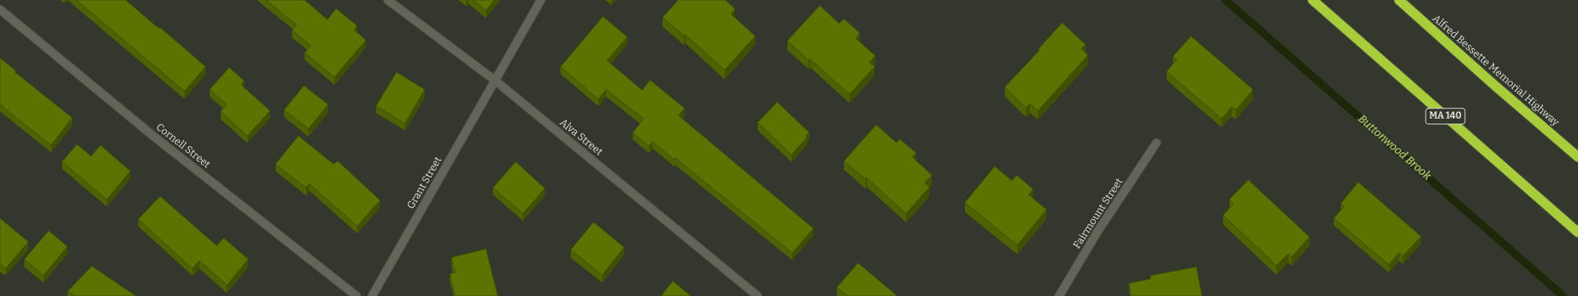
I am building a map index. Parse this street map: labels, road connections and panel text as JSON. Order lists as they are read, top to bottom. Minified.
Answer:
{"streets":{"highway":["Alfred Bessette Memorial Highway","MA 140"],"street":["Alva Street","Cornell Street","Grant Street","Fairmount Street"]},"crossings":[["Alva Street","Grant Street"]],"water":["Buttonwood Brook"]}
